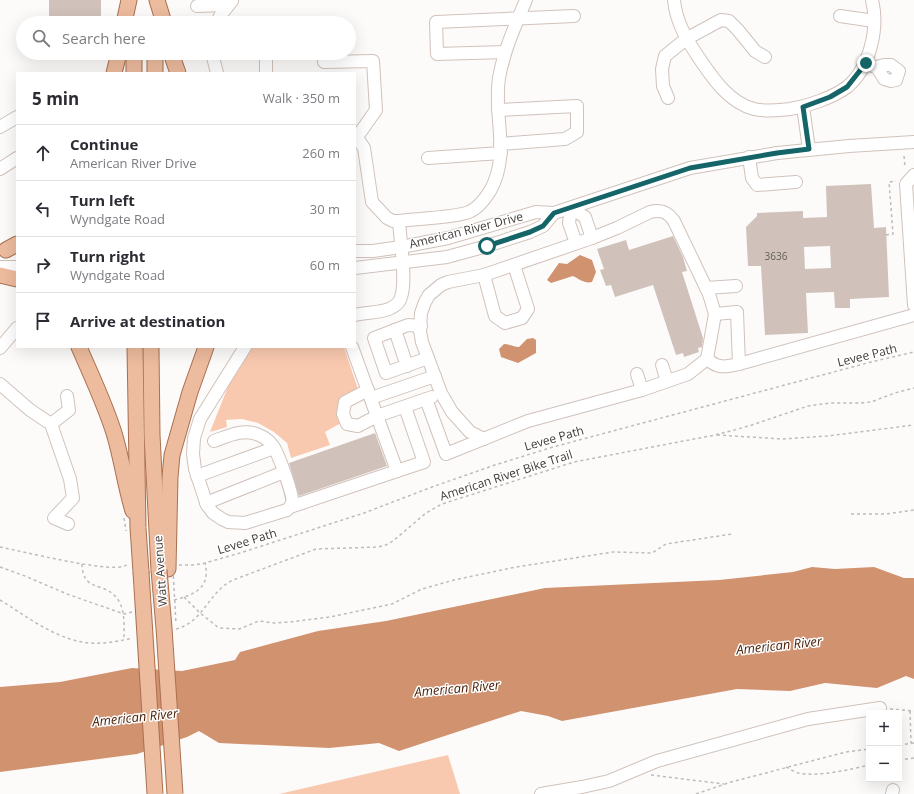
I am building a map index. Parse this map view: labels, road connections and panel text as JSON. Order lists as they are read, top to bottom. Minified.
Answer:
{"streets":{"main road":["Watt Avenue"],"street":["American River Drive"],"path":["Levee Path","American River Bike Trail"]},"crossings":[["Levee Path","Watt Avenue"],["American River Bike Trail","Watt Avenue"]],"water":["American River"],"house_numbers":["3636"],"page":{"search":"Search here","heading":["5 min","Walk · 350 m"],"list":[["Continue","American River Drive","260 m"],["Turn left","Wyndgate Road","30 m"],["Turn right","Wyndgate Road","60 m"],"Arrive at destination"],"map_buttons":["+","−"]}}
